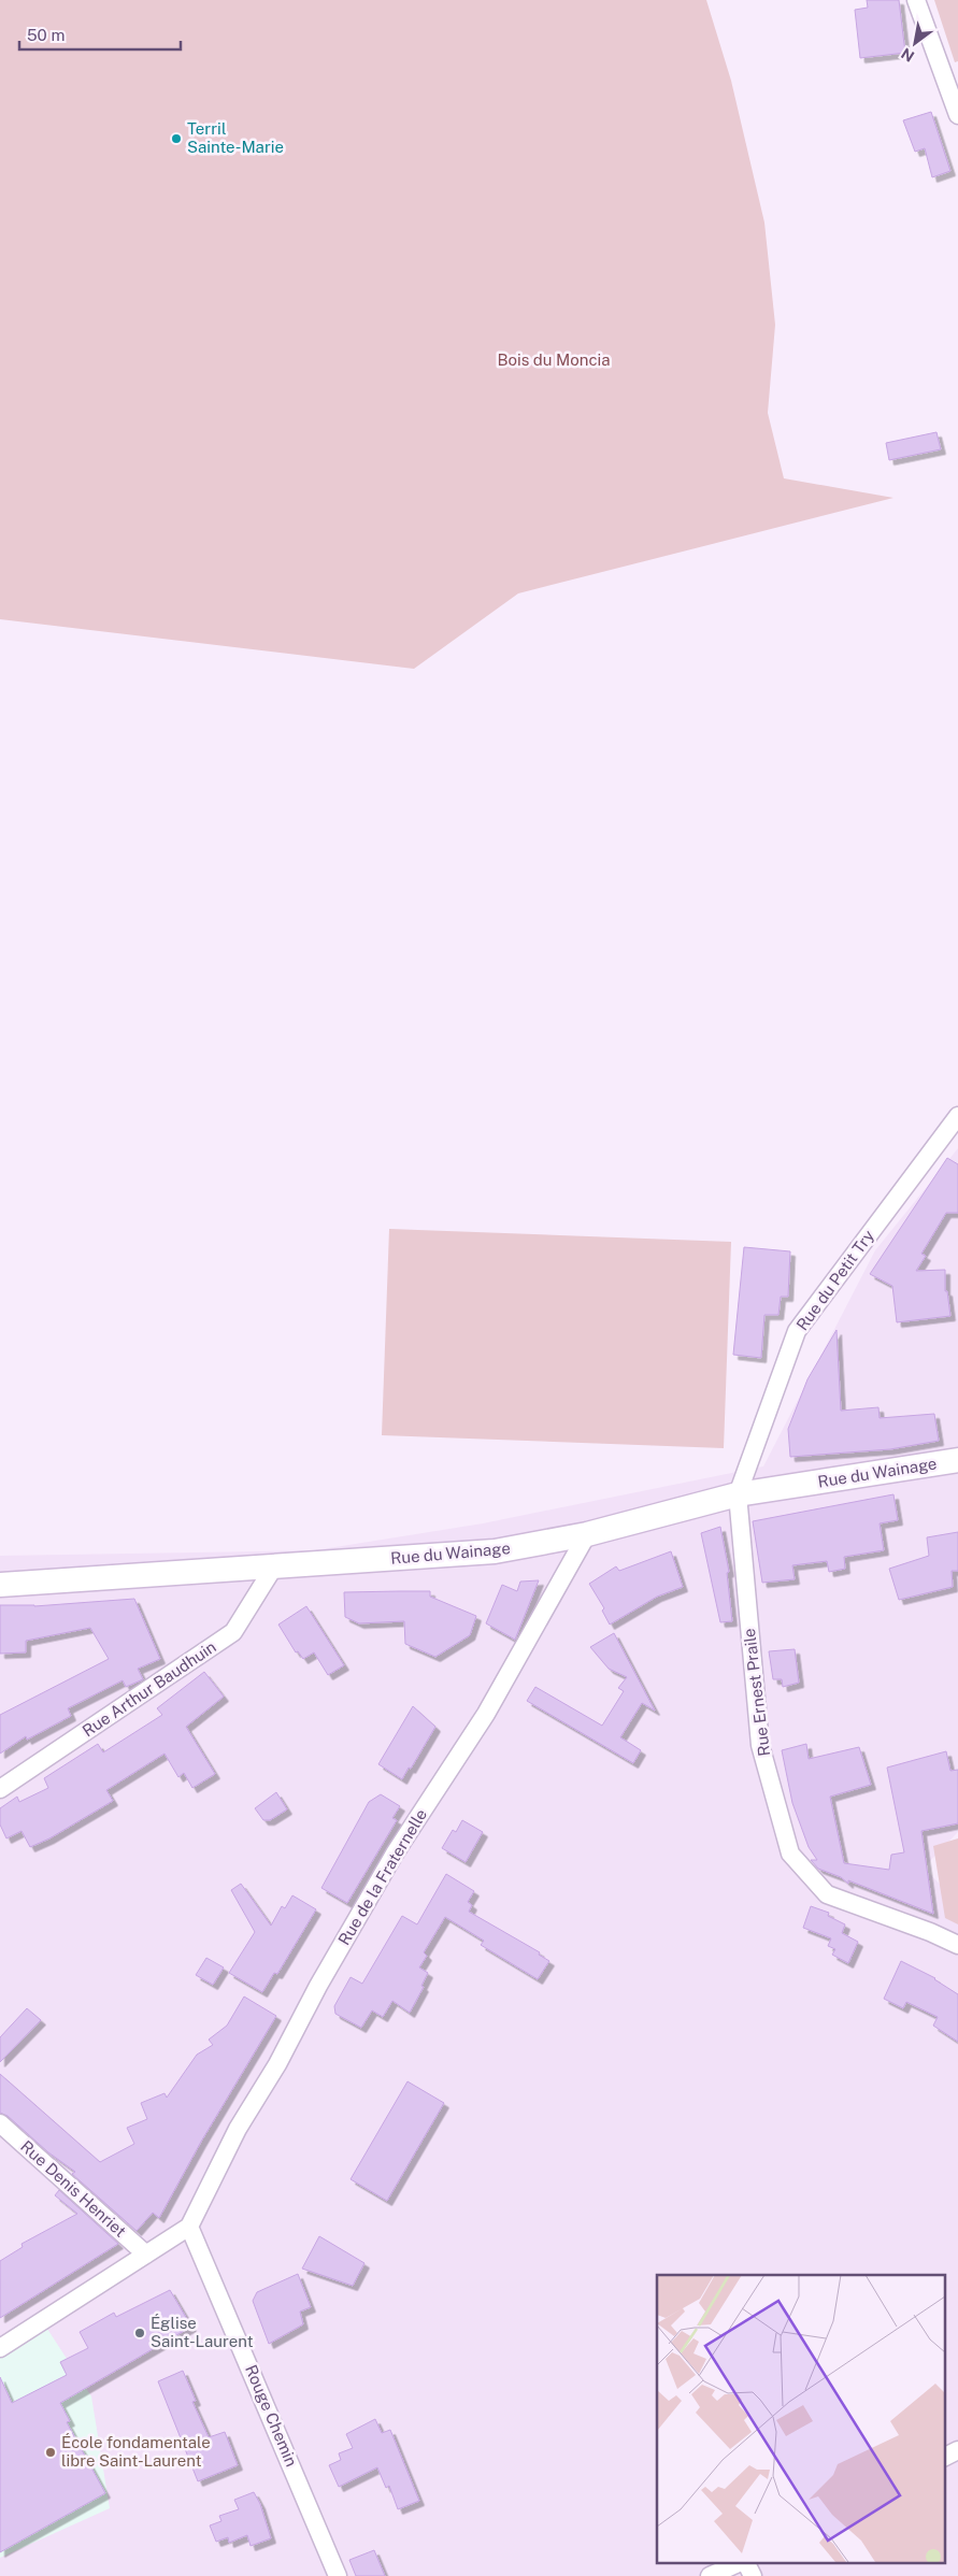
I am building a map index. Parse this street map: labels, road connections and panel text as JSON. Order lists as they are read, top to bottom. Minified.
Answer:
{"streets":{"main road":["Rue du Wainage"],"street":["Rue du Petit Try","Rue Arthur Baudhuin","Rue Ernest Praile","Rue de la Fraternelle","Rue Denis Henriet","Rouge Chemin"]},"crossings":[["Rue du Petit Try","Rue du Wainage"],["Rue du Petit Try","Rue Ernest Praile"],["Rue du Wainage","Rue Arthur Baudhuin"],["Rue du Wainage","Rue Ernest Praile"],["Rue du Wainage","Rue de la Fraternelle"],["Rue de la Fraternelle","Rouge Chemin"]],"parks":["Bois du Moncia"],"places":["Terril Sainte-Marie","Église Saint-Laurent","École fondamentale libre Saint-Laurent"],"scale_bar":"50 m","north":"bottom left"}
